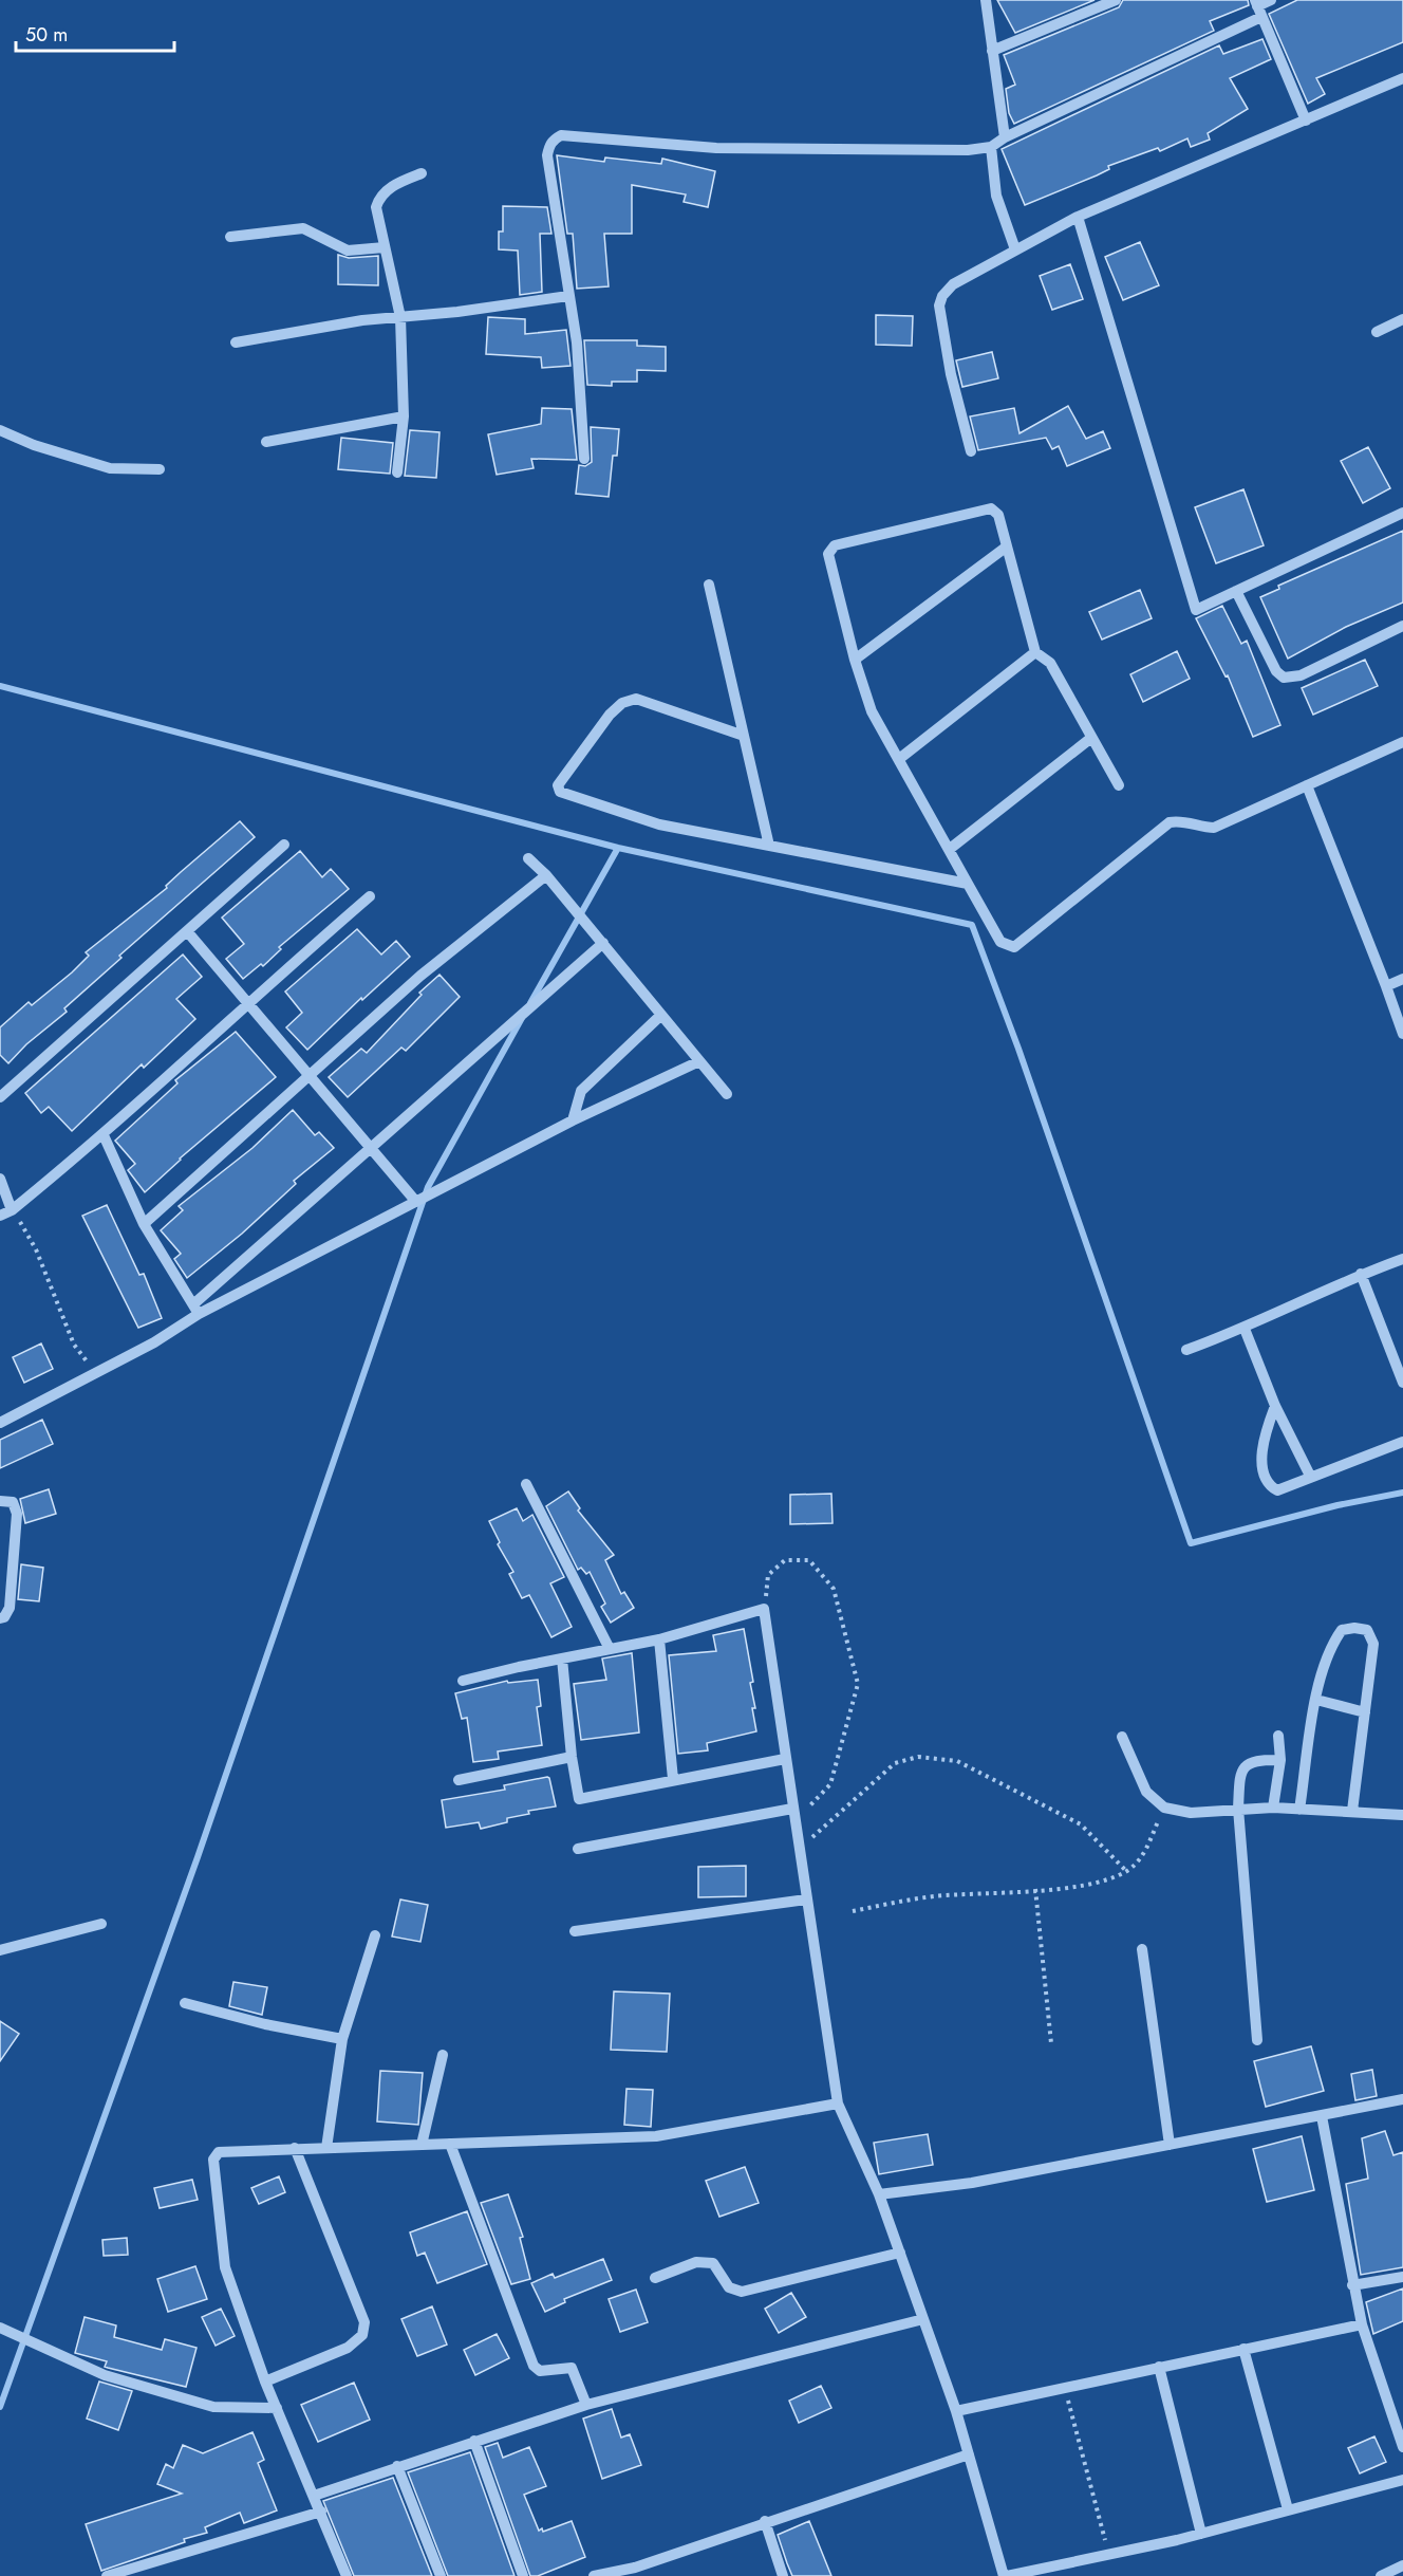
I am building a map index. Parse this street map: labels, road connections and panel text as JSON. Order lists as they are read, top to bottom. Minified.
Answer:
{"scale_bar":"50 m"}
